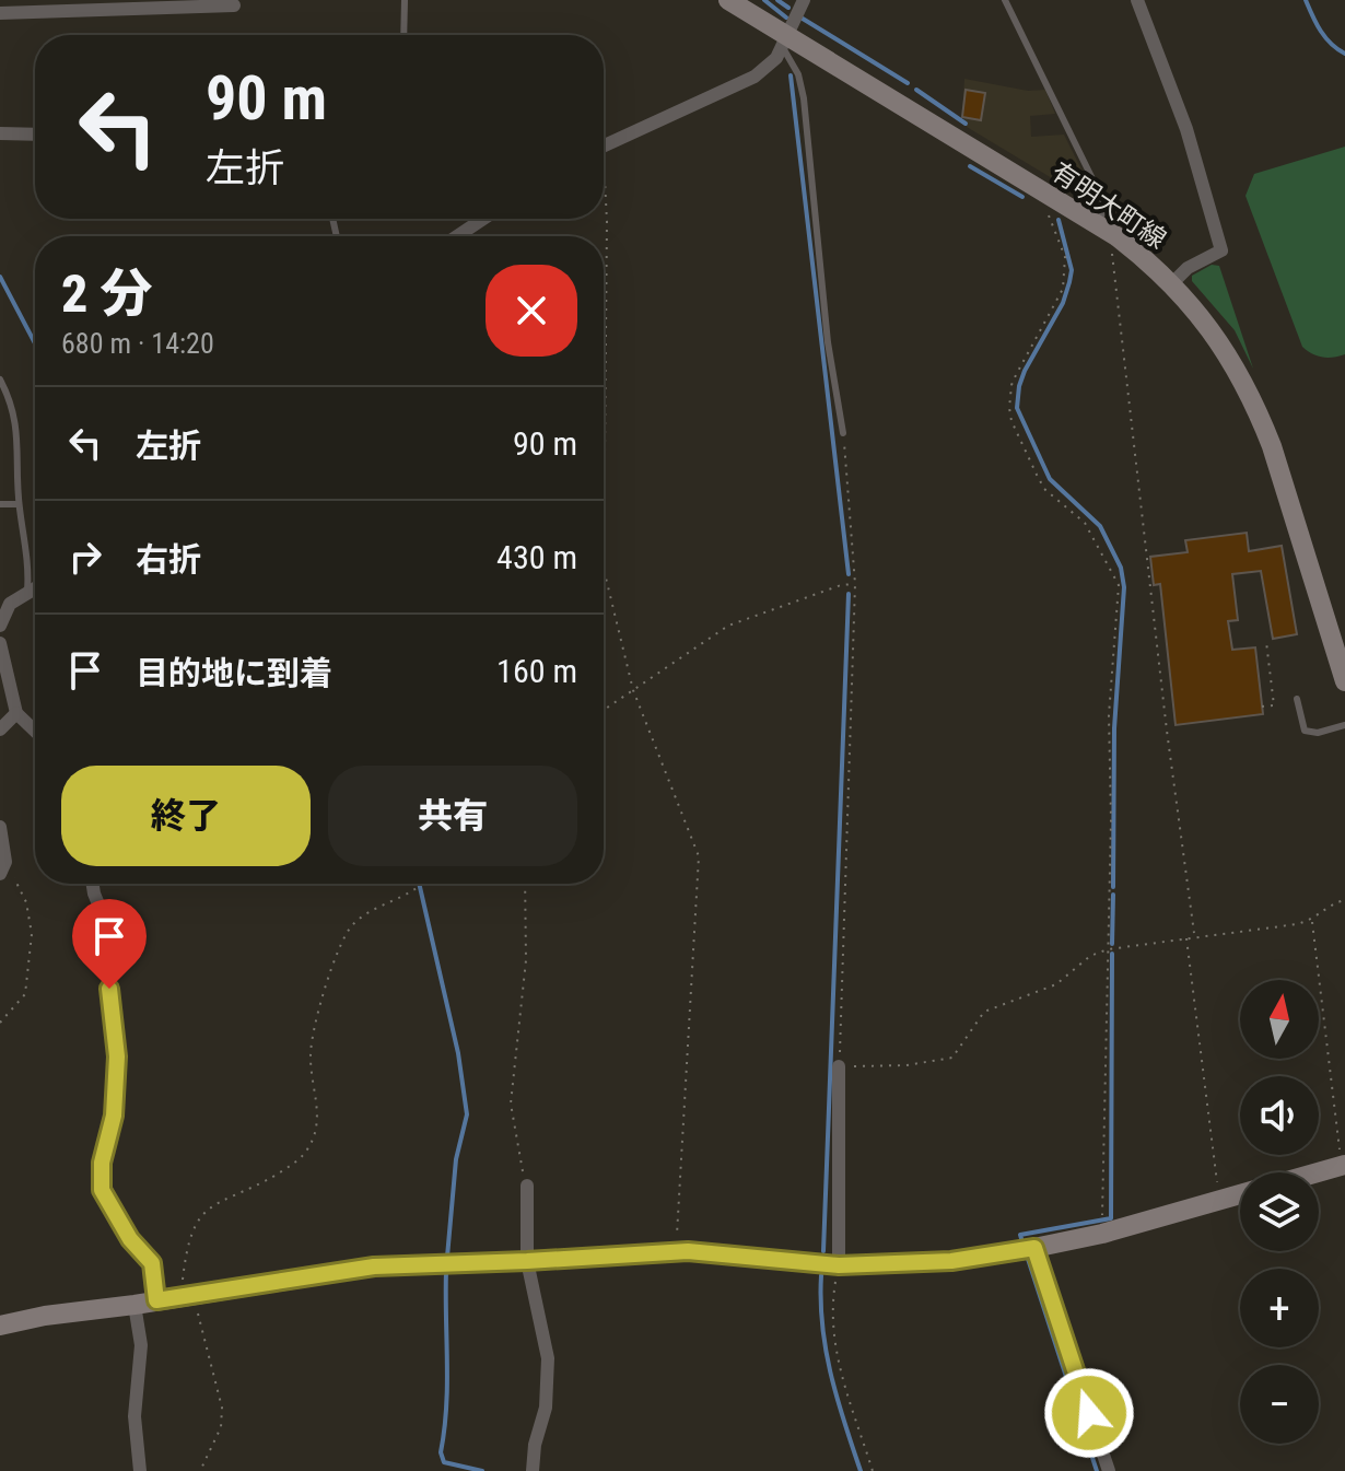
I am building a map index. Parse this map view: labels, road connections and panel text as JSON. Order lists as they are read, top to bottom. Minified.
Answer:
{"streets":{"street":["有明大町線"]},"north":"top","page":{"turn":["90 m","左折"],"heading":["2 分","680 m · 14:20"],"list":[{"name":"左折","value":"90 m"},{"name":"右折","value":"430 m"},{"name":"目的地に到着","value":"160 m"}],"buttons":["終了","共有"],"map_buttons":["+","−"]}}
